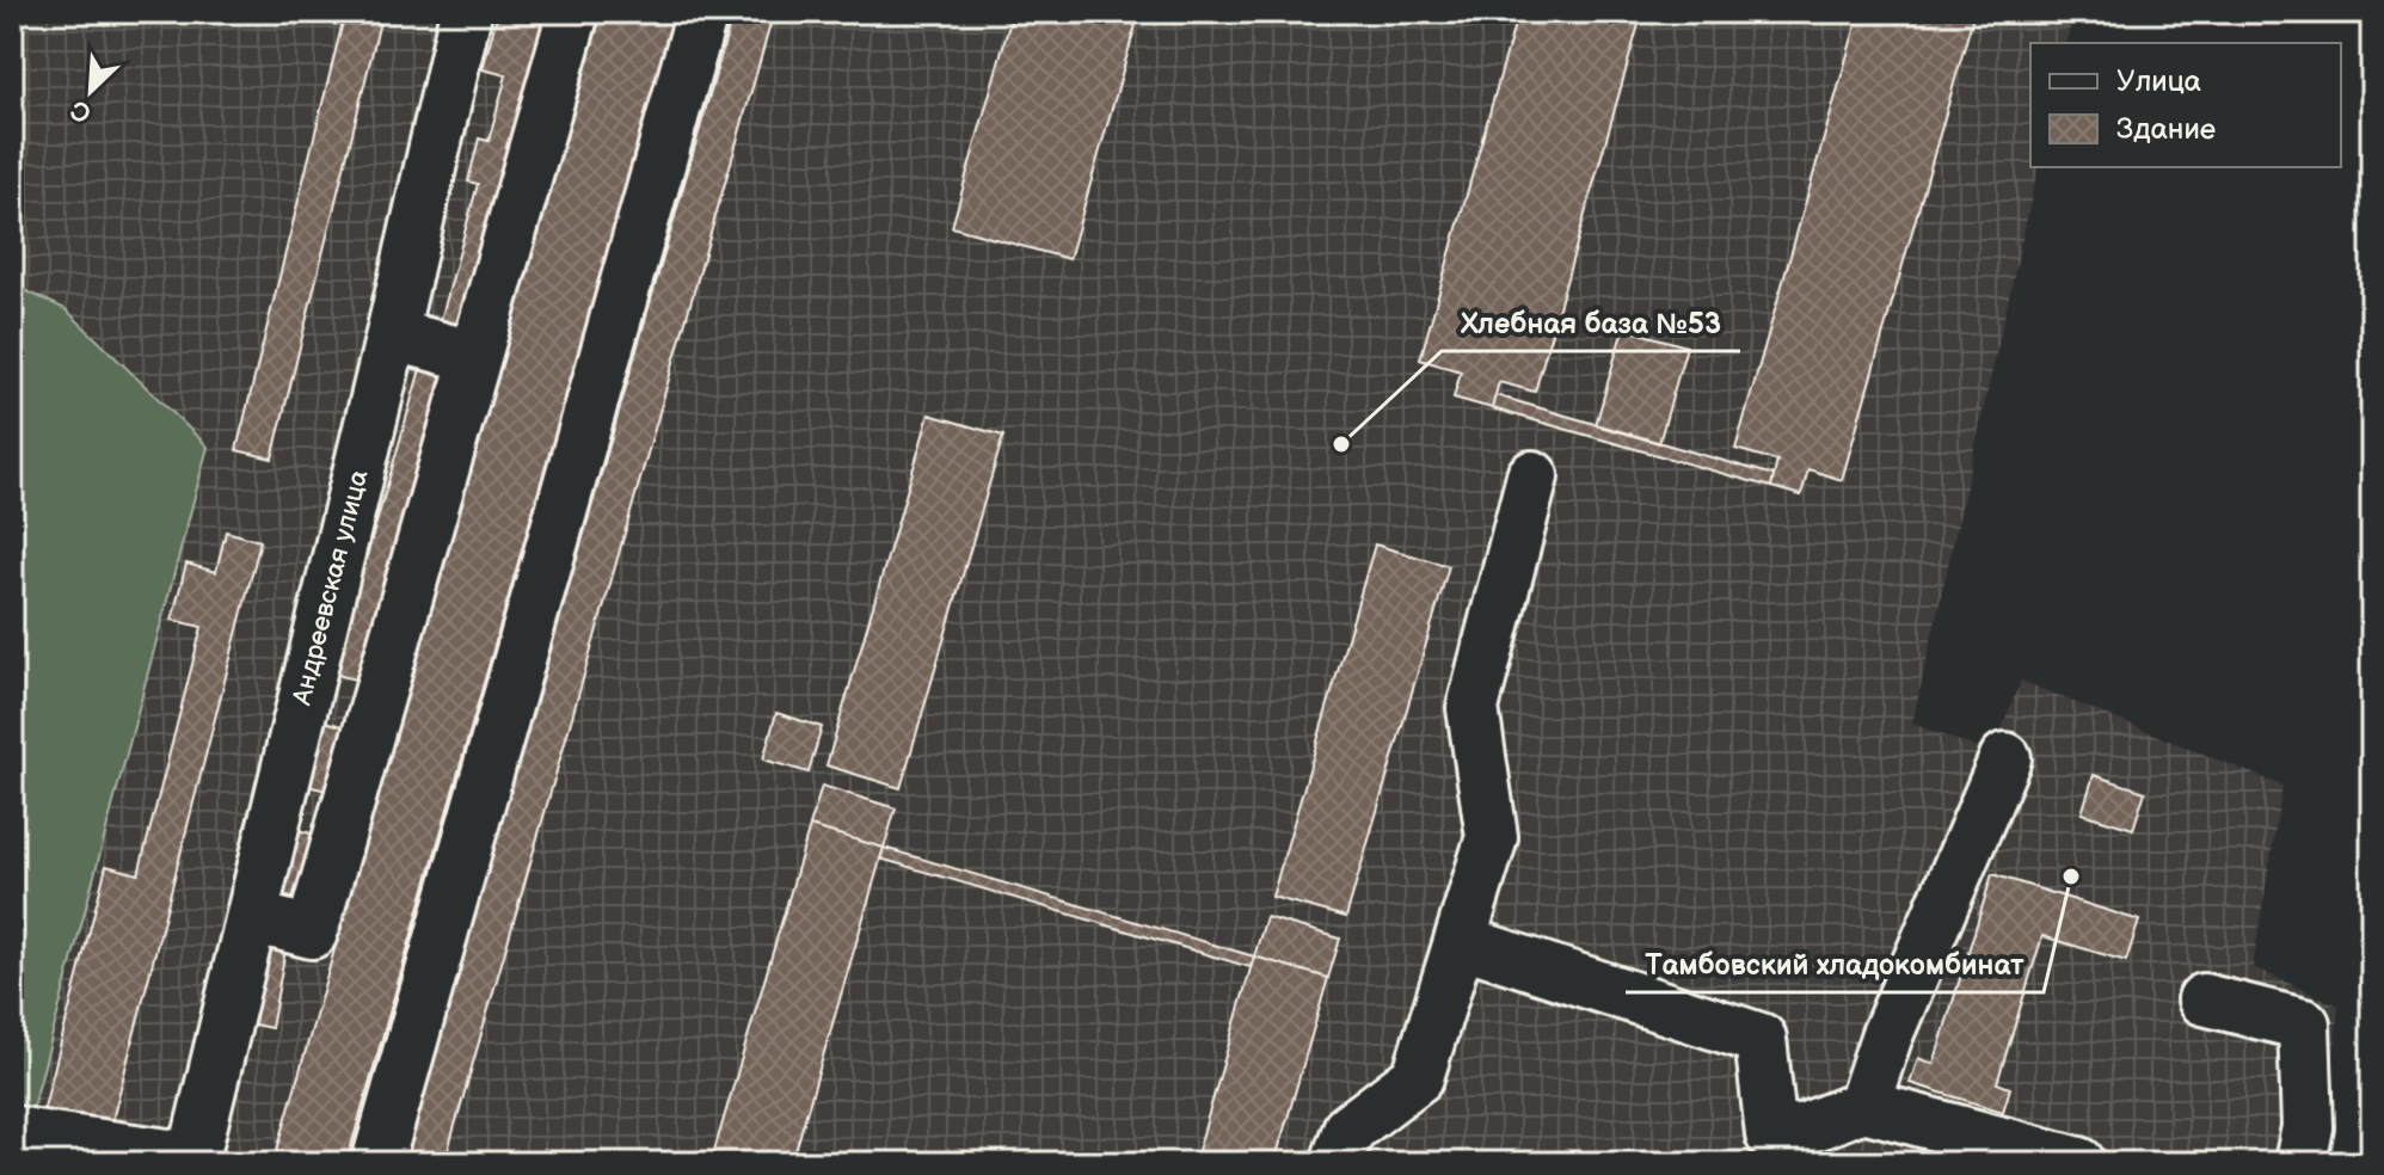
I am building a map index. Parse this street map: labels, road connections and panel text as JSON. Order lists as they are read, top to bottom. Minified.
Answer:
{"streets":{"street":["Андреевская улица"]},"places":["Хлебная база №53","Тамбовский хладокомбинат"],"legend":["Улица","Здание"],"north":"bottom left"}
